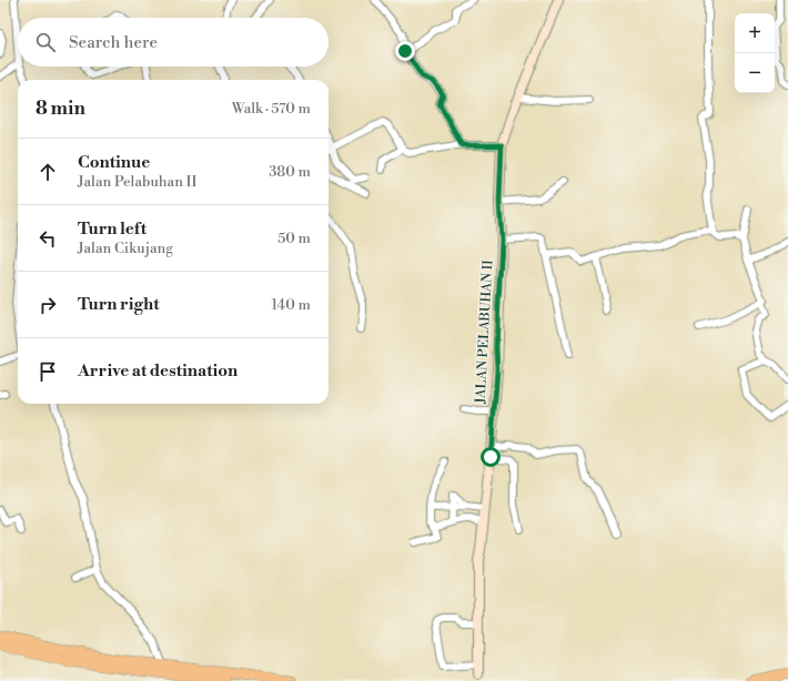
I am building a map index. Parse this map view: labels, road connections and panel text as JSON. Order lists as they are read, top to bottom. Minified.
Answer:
{"streets":{"main road":["JALAN PELABUHAN II"]},"page":{"map_buttons":["+","−"],"search":"Search here","heading":["8 min","Walk · 570 m"],"list":[["Continue","Jalan Pelabuhan II","380 m"],["Turn left","Jalan Cikujang","50 m"],["Turn right","140 m"],"Arrive at destination"]}}
